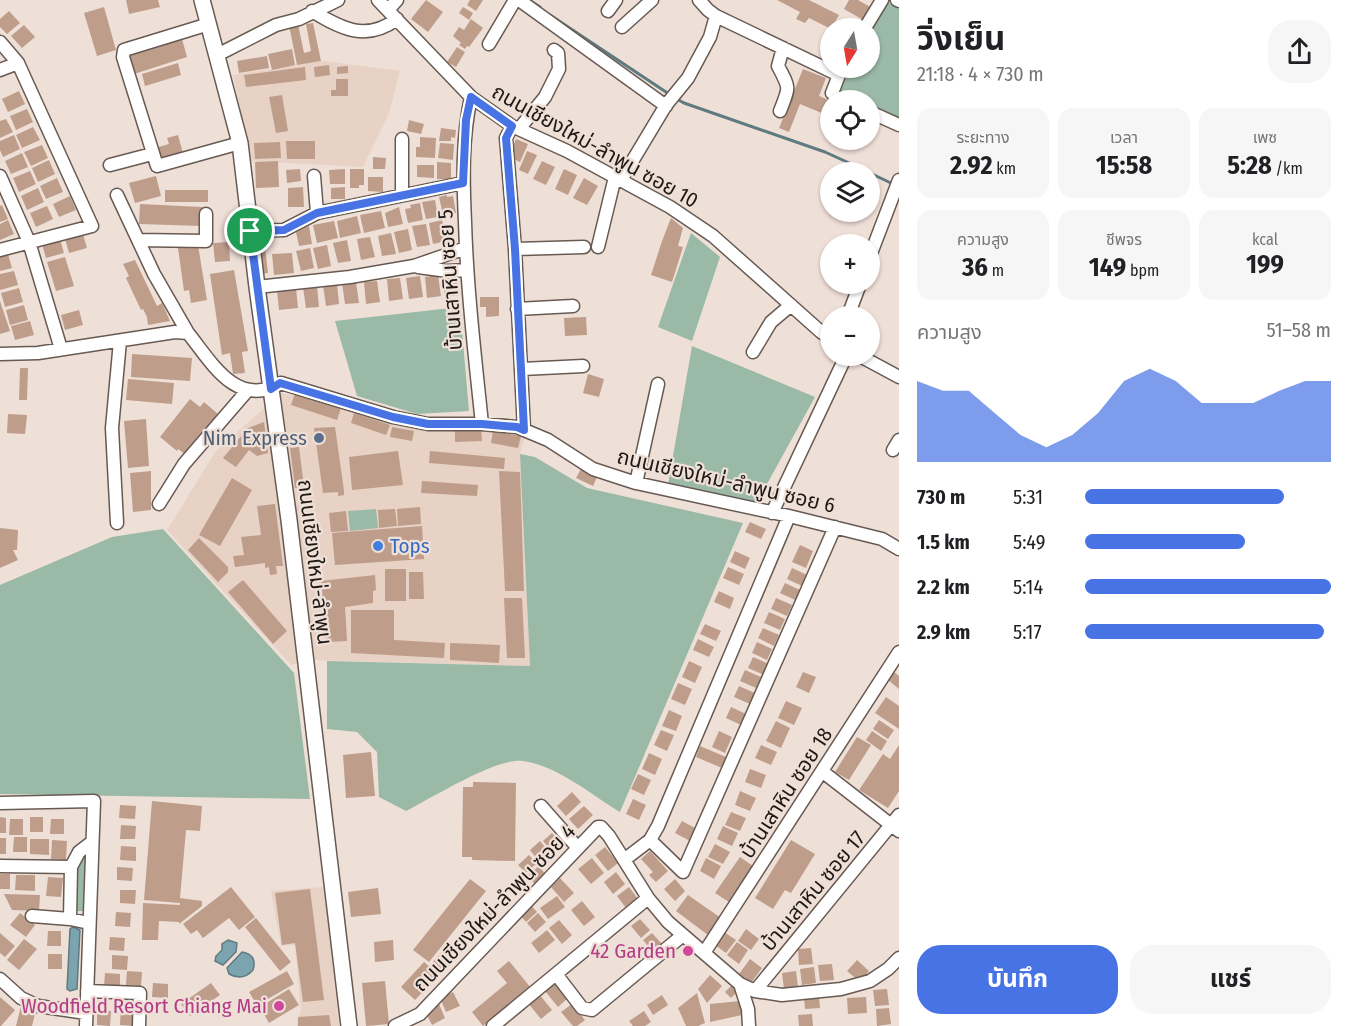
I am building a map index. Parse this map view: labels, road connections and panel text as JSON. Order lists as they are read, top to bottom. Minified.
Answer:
{"streets":{"main road":["ถนนเชียงใหม่-ลำพูน"],"street":["ถนนเชียงใหม่-ลำพูน ซอย 10","บ้านเสาหิน ซอย 5","ถนนเชียงใหม่-ลำพูน ซอย 6","บ้านเสาหิน ซอย 18","บ้านเสาหิน ซอย 17","ถนนเชียงใหม่-ลำพูน ซอย 4"]},"crossings":[["ถนนเชียงใหม่-ลำพูน ซอย 10","บ้านเสาหิน ซอย 5"],["บ้านเสาหิน ซอย 5","ถนนเชียงใหม่-ลำพูน ซอย 6"],["ถนนเชียงใหม่-ลำพูน ซอย 6","ถนนเชียงใหม่-ลำพูน"],["บ้านเสาหิน ซอย 18","ถนนเชียงใหม่-ลำพูน ซอย 4"],["บ้านเสาหิน ซอย 17","ถนนเชียงใหม่-ลำพูน ซอย 4"]],"places":["Nim Express","Tops","42 Garden","Woodfield Resort Chiang Mai"],"north":"bottom","page":{"heading":["วิ่งเย็น","21:18 · 4 × 730 m"],"map_buttons":["+","−"],"stats":[["ระยะทาง","2.92 km"],["เวลา","15:58"],["เพซ","5:28 /km"],["ความสูง","36 m"],["ชีพจร","149 bpm"],["kcal","199"]],"chart":["ความสูง","51–58 m"],"list":[{"name":"730 m","note":"5:31"},{"name":"1.5 km","note":"5:49"},{"name":"2.2 km","note":"5:14"},{"name":"2.9 km","note":"5:17"}],"buttons":["บันทึก","แชร์"]}}
